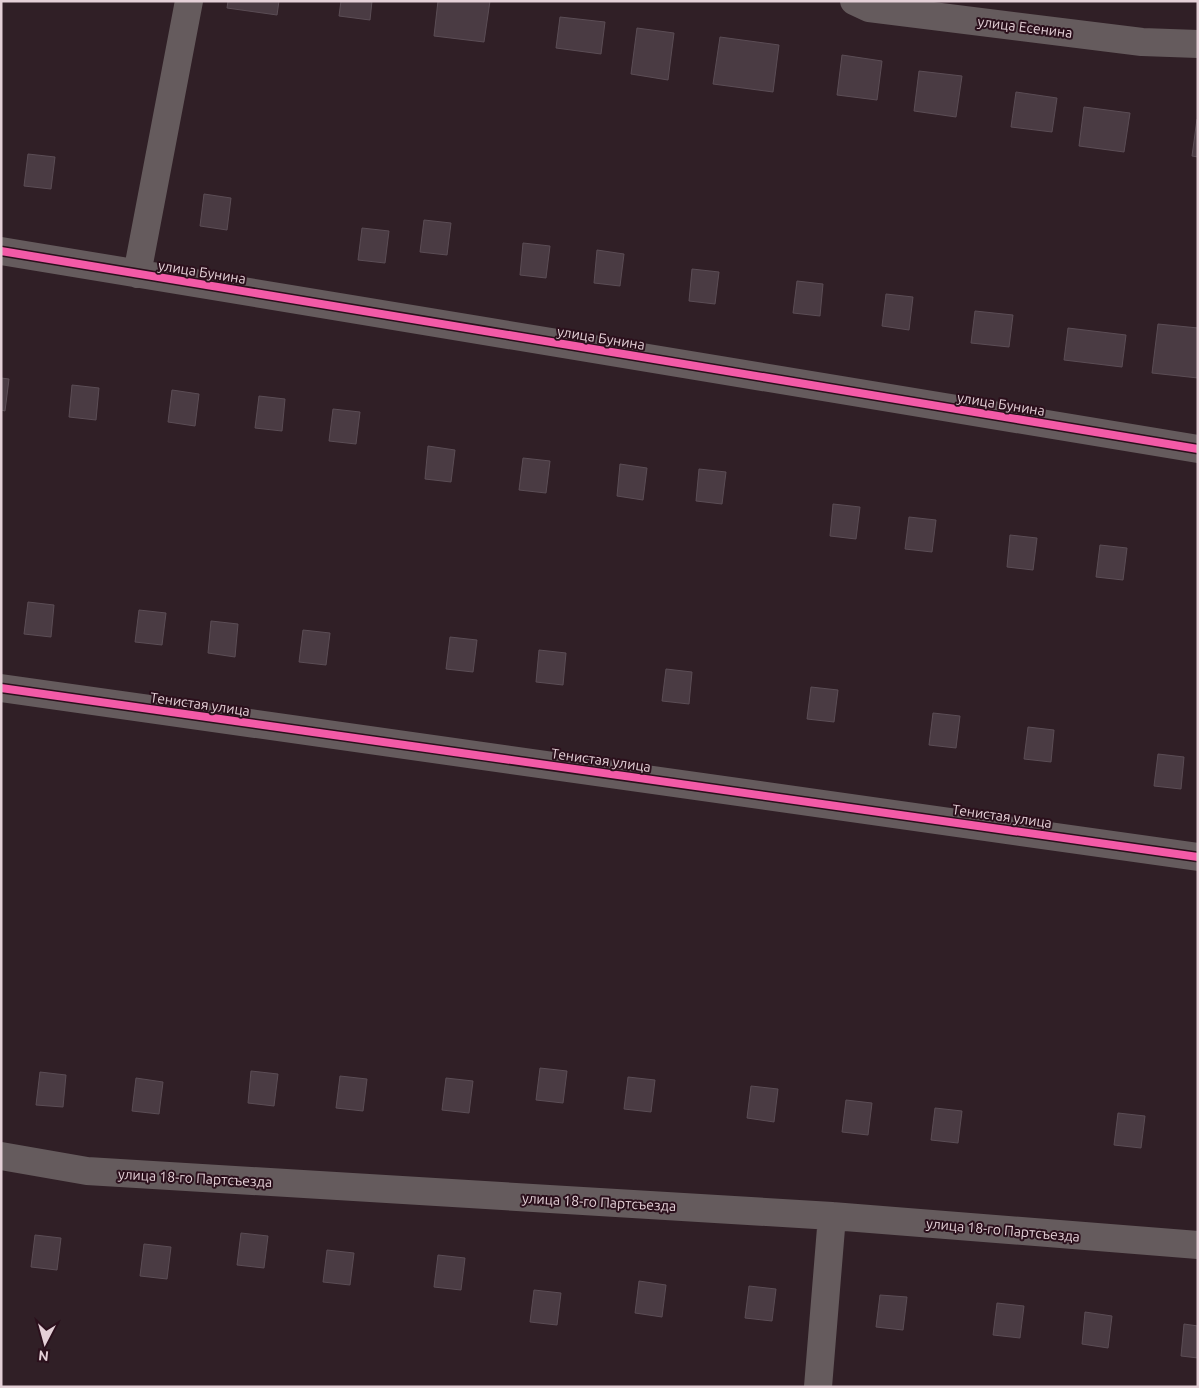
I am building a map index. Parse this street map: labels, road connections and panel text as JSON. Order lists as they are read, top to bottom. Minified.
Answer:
{"streets":{"street":["улица Есенина","улица Бунина","Тенистая улица","улица 18-го Партсъезда"]},"north":"bottom"}
